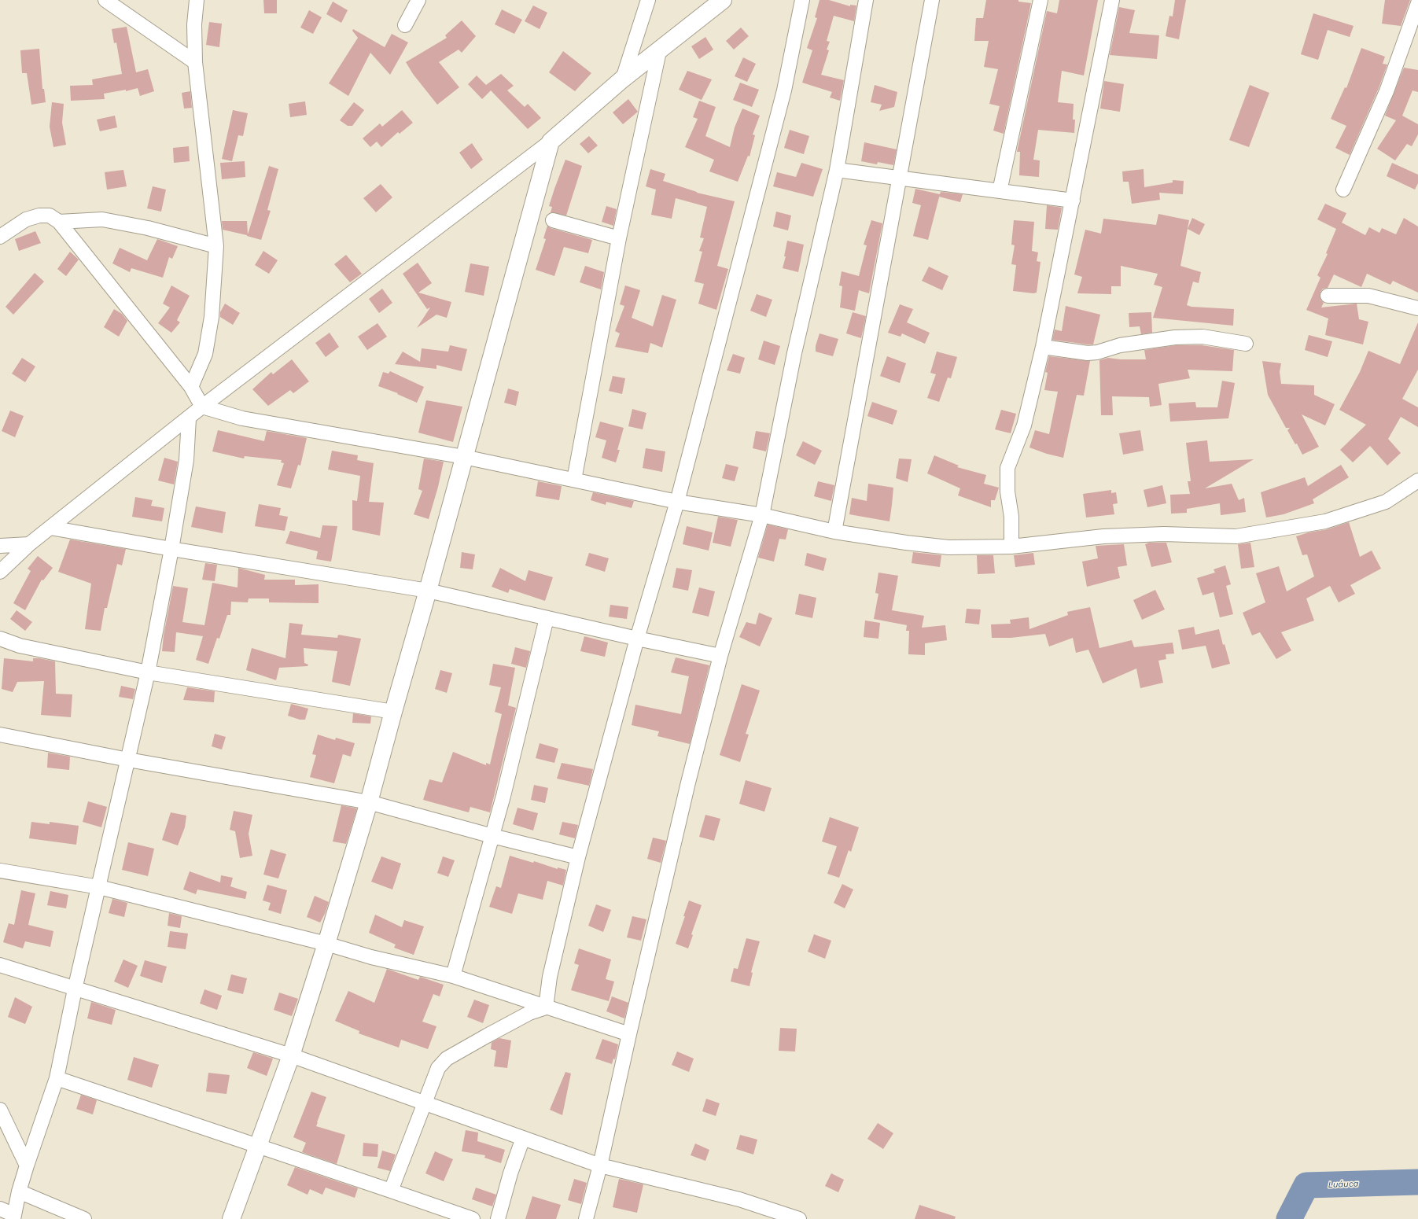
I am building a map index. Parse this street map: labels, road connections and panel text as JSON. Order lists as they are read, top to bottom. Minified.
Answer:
{"water":["Luáuca"]}
